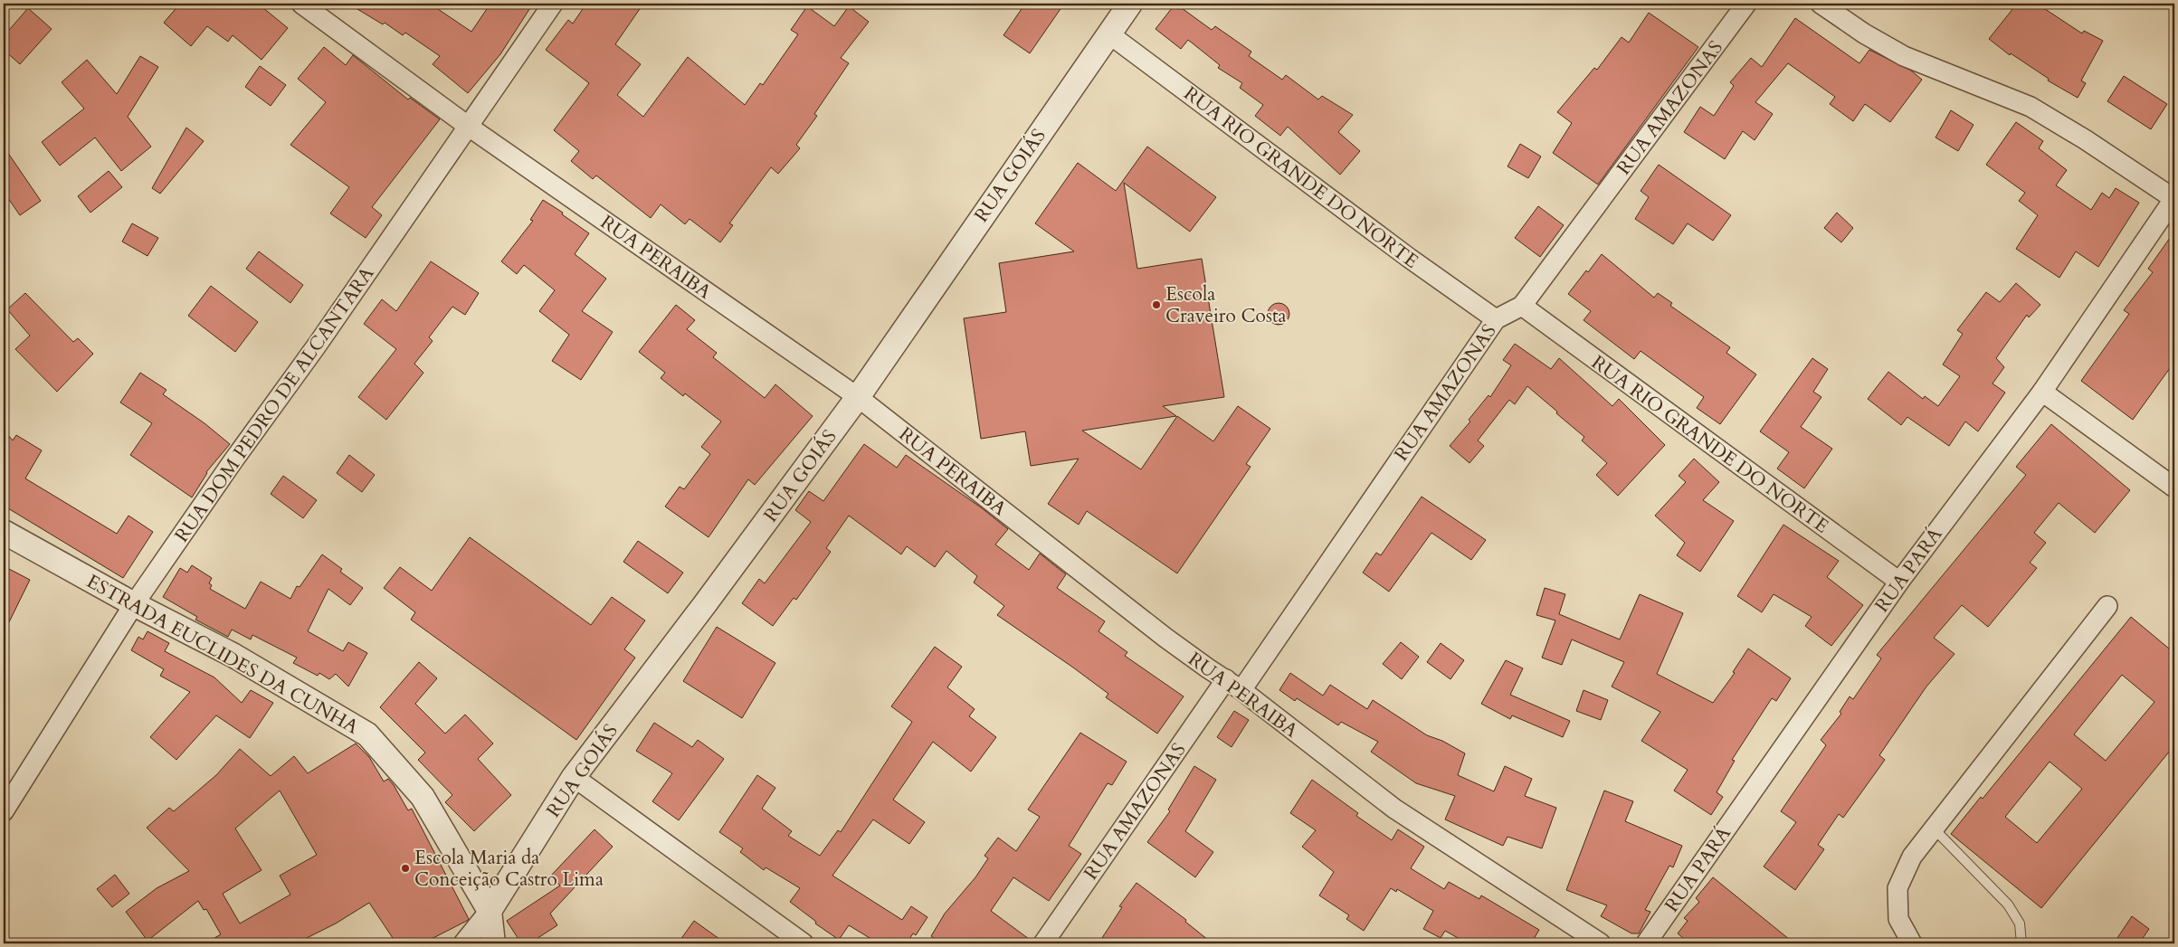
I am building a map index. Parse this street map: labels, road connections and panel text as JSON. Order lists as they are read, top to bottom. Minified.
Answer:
{"streets":{"street":["RUA AMAZONAS","RUA GOIÁS","RUA RIO GRANDE DO NORTE","RUA PERAIBA","RUA DOM PEDRO DE ALCANTARA","RUA PARÁ","ESTRADA EUCLIDES DA CUNHA"]},"crossings":[["RUA AMAZONAS","RUA RIO GRANDE DO NORTE"],["RUA AMAZONAS","RUA PERAIBA"],["RUA GOIÁS","RUA RIO GRANDE DO NORTE"],["RUA GOIÁS","RUA PERAIBA"],["RUA GOIÁS","ESTRADA EUCLIDES DA CUNHA"],["RUA RIO GRANDE DO NORTE","RUA PARÁ"],["RUA PERAIBA","RUA DOM PEDRO DE ALCANTARA"],["RUA DOM PEDRO DE ALCANTARA","ESTRADA EUCLIDES DA CUNHA"]],"places":["Escola Craveiro Costa","Escola Maria da Conceição Castro Lima"]}
